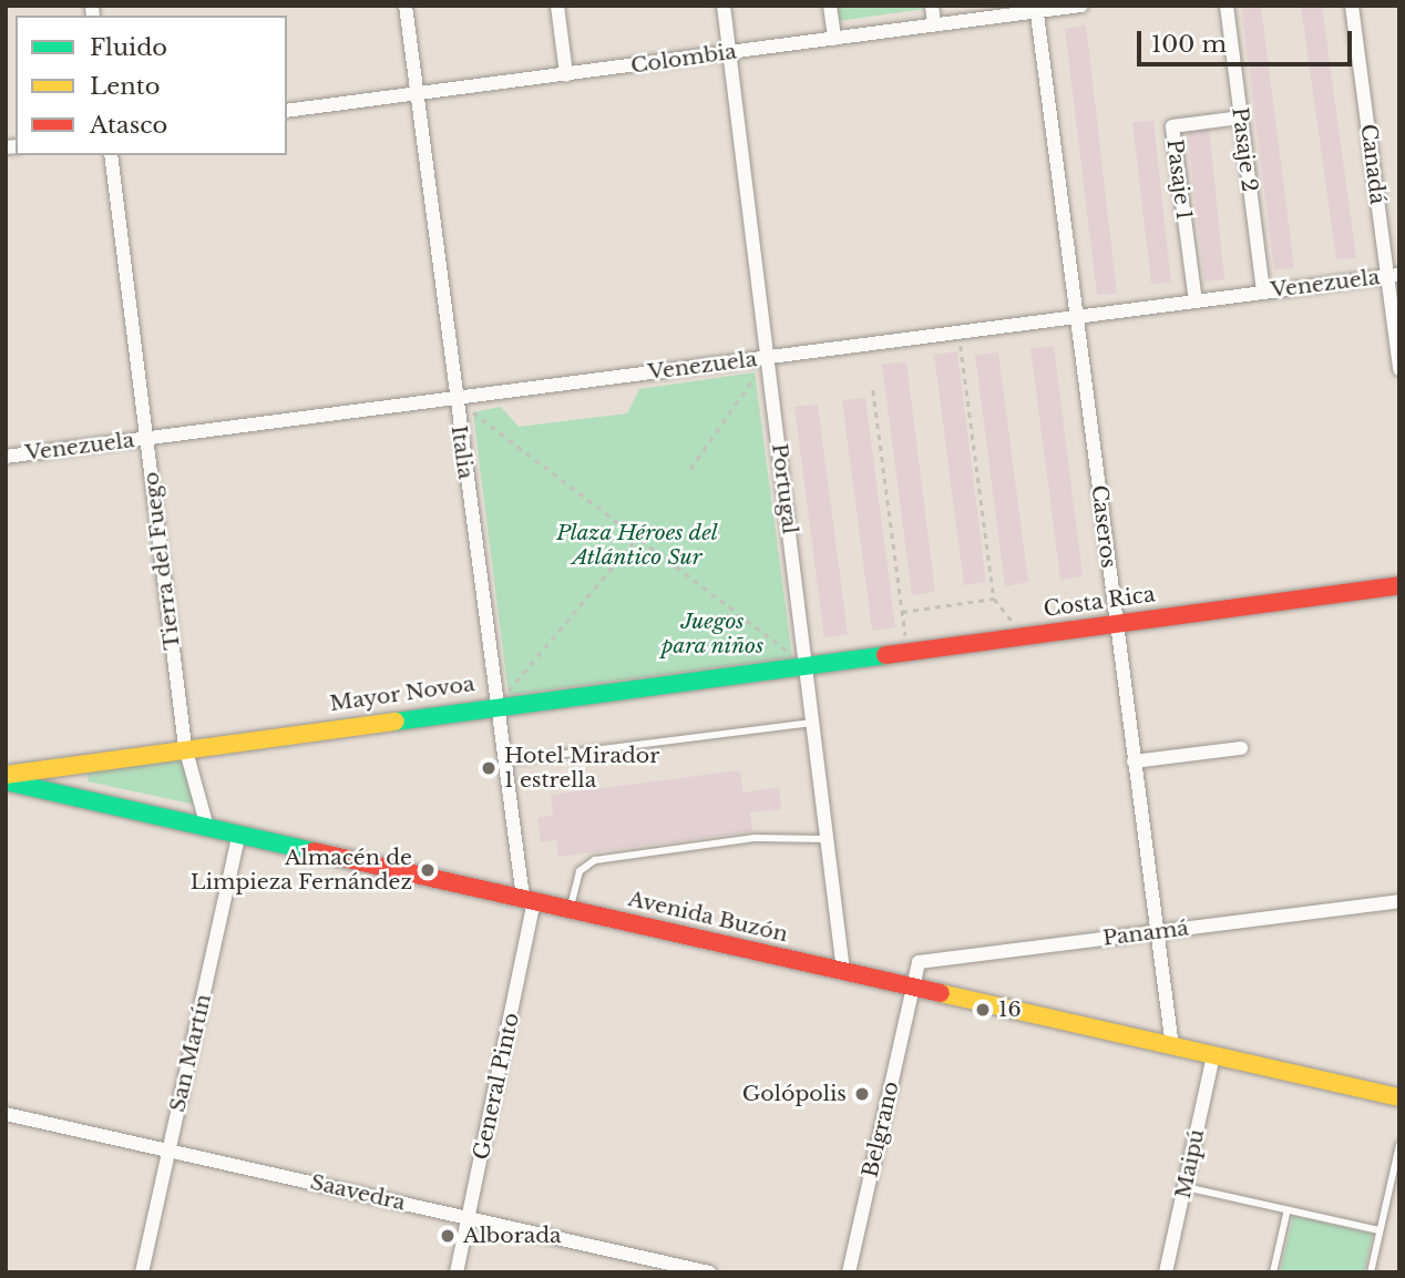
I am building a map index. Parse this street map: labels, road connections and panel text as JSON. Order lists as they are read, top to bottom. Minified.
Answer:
{"streets":{"main road":["Costa Rica","Mayor Novoa","Avenida Buzón"],"street":["Colombia","Pasaje 2","Canadá","Pasaje 1","Venezuela","Italia","Portugal","Caseros","Tierra del Fuego","Panamá","San Martín","General Pinto","Belgrano","Maipú","Saavedra"]},"crossings":[["Colombia","Italia"],["Colombia","Portugal"],["Colombia","Caseros"],["Pasaje 2","Pasaje 1"],["Pasaje 2","Venezuela"],["Canadá","Venezuela"],["Pasaje 1","Venezuela"],["Venezuela","Italia"],["Venezuela","Portugal"],["Venezuela","Caseros"],["Venezuela","Tierra del Fuego"],["Italia","Mayor Novoa"],["Italia","Avenida Buzón"],["Italia","General Pinto"],["Portugal","Costa Rica"],["Portugal","Mayor Novoa"],["Portugal","Avenida Buzón"],["Caseros","Costa Rica"],["Caseros","Avenida Buzón"],["Caseros","Panamá"],["Tierra del Fuego","Mayor Novoa"],["Tierra del Fuego","Avenida Buzón"],["Costa Rica","Mayor Novoa"],["Avenida Buzón","Panamá"],["Avenida Buzón","San Martín"],["Avenida Buzón","General Pinto"],["Avenida Buzón","Belgrano"],["Avenida Buzón","Maipú"],["Panamá","Belgrano"],["San Martín","Saavedra"],["General Pinto","Saavedra"]],"parks":["Plaza Héroes del Atlántico Sur","Juegos para niños"],"places":["Hotel Mirador 1 estrella","Almacén de Limpieza Fernández","16","Golópolis","Alborada"],"legend":["Fluido","Lento","Atasco"],"scale_bar":"100 m"}
